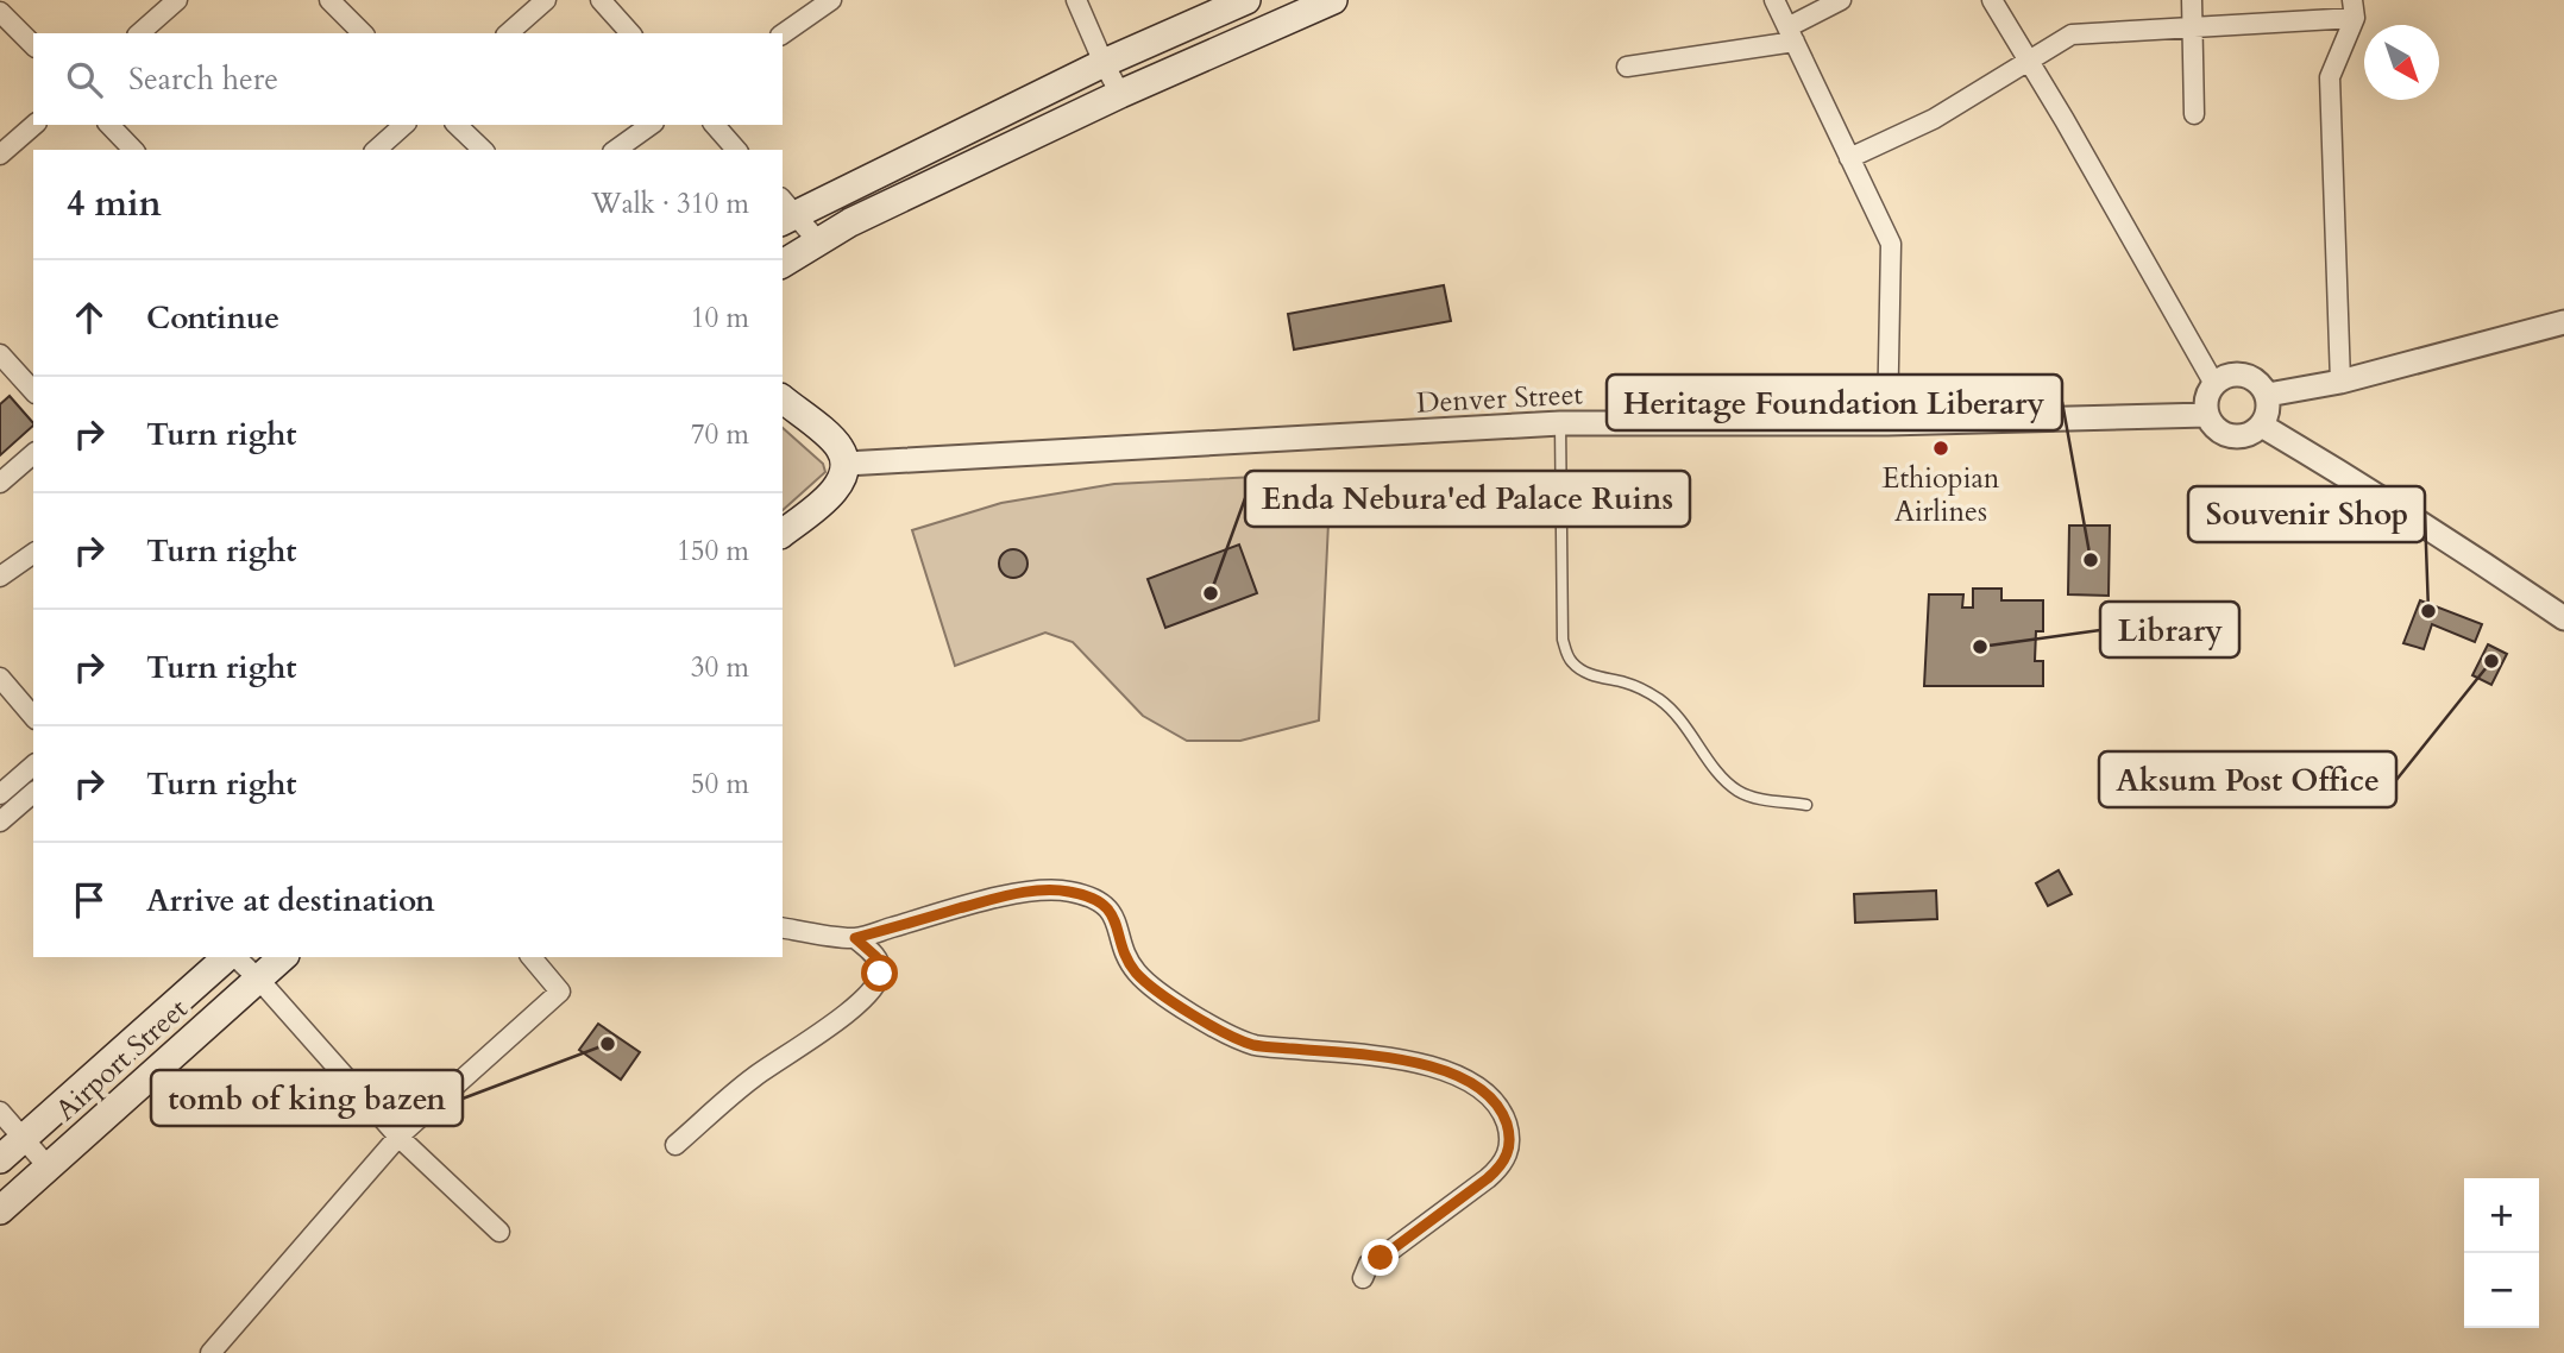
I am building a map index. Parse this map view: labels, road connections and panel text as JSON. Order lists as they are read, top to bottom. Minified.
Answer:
{"streets":{"main road":["Airport Street"],"street":["Denver Street"]},"places":["Ethiopian Airlines","Heritage Foundation Liberary","Enda Nebura'ed Palace Ruins","Souvenir Shop","Library","Aksum Post Office","tomb of king bazen"],"north":"bottom right","page":{"search":"Search here","heading":["4 min","Walk · 310 m"],"list":[["Continue","10 m"],["Turn right","70 m"],["Turn right","150 m"],["Turn right","30 m"],["Turn right","50 m"],"Arrive at destination"],"map_buttons":["+","−"]}}
